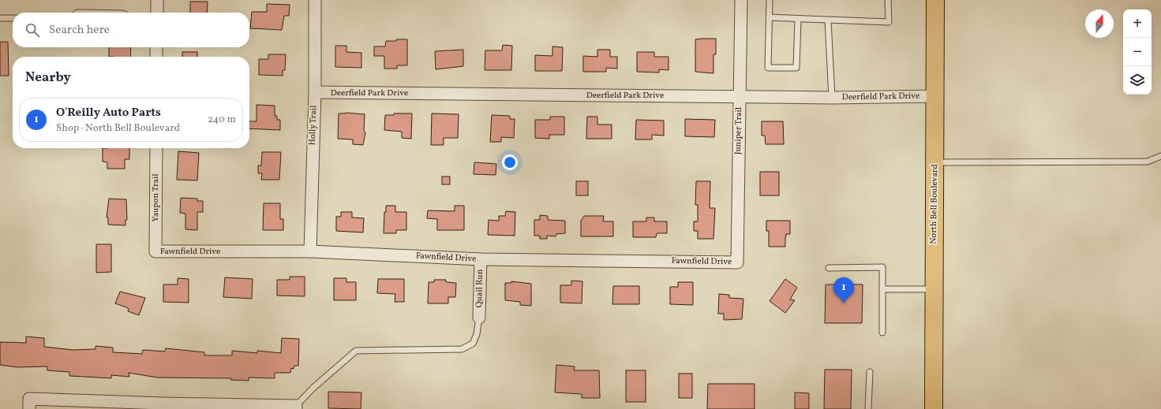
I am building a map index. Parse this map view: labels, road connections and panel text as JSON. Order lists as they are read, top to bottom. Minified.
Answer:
{"streets":{"main road":["North Bell Boulevard"],"street":["Deerfield Park Drive","Holly Trail","Juniper Trail","Yaupon Trail","Fawnfield Drive","Quail Run"]},"crossings":[["Deerfield Park Drive","Holly Trail"],["Deerfield Park Drive","Juniper Trail"],["Deerfield Park Drive","North Bell Boulevard"],["Holly Trail","Fawnfield Drive"],["Juniper Trail","Fawnfield Drive"],["Yaupon Trail","Fawnfield Drive"],["Fawnfield Drive","Quail Run"]],"north":"top","page":{"map_buttons":["+","−"],"search":"Search here","heading":"Nearby","list":[{"mark":"1","name":"O'Reilly Auto Parts","note":"Shop · North Bell Boulevard","value":"240 m"}],"pins":"1"}}
